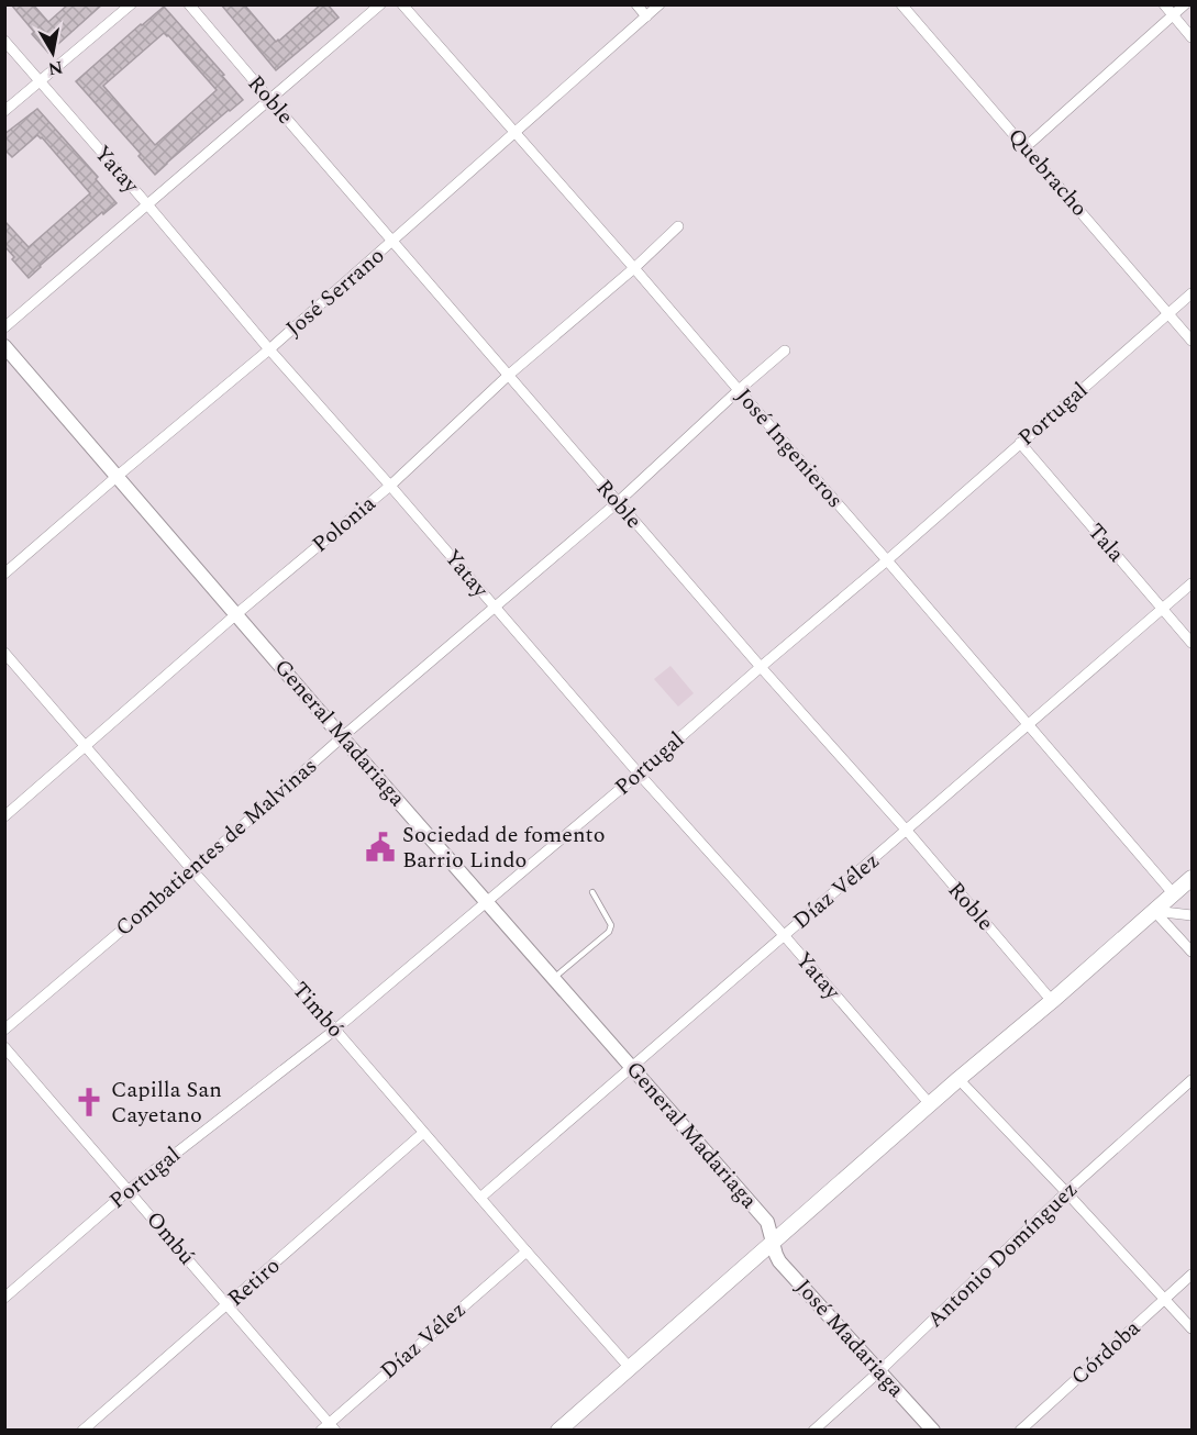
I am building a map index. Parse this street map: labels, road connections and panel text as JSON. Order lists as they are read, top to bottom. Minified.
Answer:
{"streets":{"street":["Roble","Yatay","Quebracho","José Serrano","Portugal","José Ingenieros","Polonia","Tala","General Madariaga","Combatientes de Malvinas","Díaz Vélez","Timbó","Ombú","Antonio Domínguez","Retiro","José Madariaga","Córdoba"]},"crossings":[["Roble","José Serrano"],["Roble","Portugal"],["Roble","Polonia"],["Roble","Combatientes de Malvinas"],["Roble","Díaz Vélez"],["Yatay","José Serrano"],["Yatay","Portugal"],["Yatay","Polonia"],["Yatay","Combatientes de Malvinas"],["Yatay","Díaz Vélez"],["Quebracho","Portugal"],["José Serrano","José Ingenieros"],["José Serrano","General Madariaga"],["Portugal","José Ingenieros"],["Portugal","Tala"],["Portugal","General Madariaga"],["Portugal","Timbó"],["Portugal","Ombú"],["José Ingenieros","Polonia"],["José Ingenieros","Combatientes de Malvinas"],["José Ingenieros","Díaz Vélez"],["Polonia","General Madariaga"],["Polonia","Timbó"],["Tala","Díaz Vélez"],["General Madariaga","Combatientes de Malvinas"],["General Madariaga","Díaz Vélez"],["General Madariaga","José Madariaga"],["Combatientes de Malvinas","Timbó"],["Díaz Vélez","Timbó"],["Díaz Vélez","Ombú"],["Timbó","Retiro"],["Ombú","Retiro"],["Antonio Domínguez","José Madariaga"]],"places":{"public building":["Sociedad de fomento Barrio Lindo"],"church":["Capilla San Cayetano"]},"north":"bottom"}
